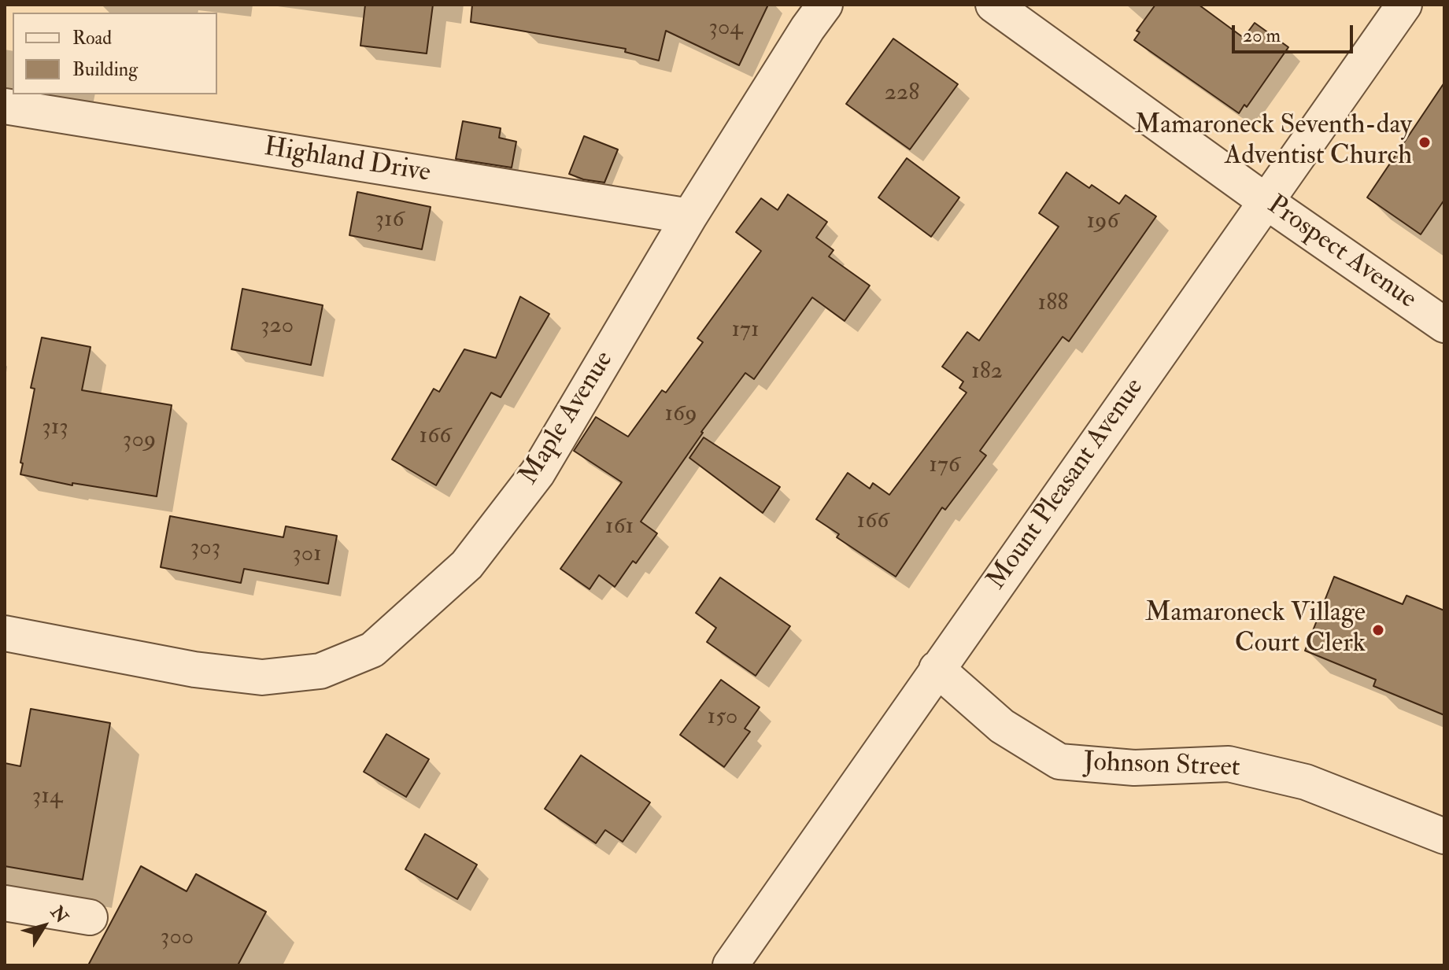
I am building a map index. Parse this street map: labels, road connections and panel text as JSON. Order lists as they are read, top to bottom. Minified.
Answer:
{"streets":{"street":["Highland Drive","Prospect Avenue","Maple Avenue","Mount Pleasant Avenue","Johnson Street"]},"crossings":[["Highland Drive","Maple Avenue"],["Prospect Avenue","Mount Pleasant Avenue"],["Mount Pleasant Avenue","Johnson Street"]],"places":["Mamaroneck Seventh-day Adventist Church","Mamaroneck Village Court Clerk"],"house_numbers":["304","228","316","196","188","320","171","182","169","313","166","309","176","166","161","303","301","150","314","300"],"legend":["Road","Building"],"scale_bar":"20 m","north":"top right"}
